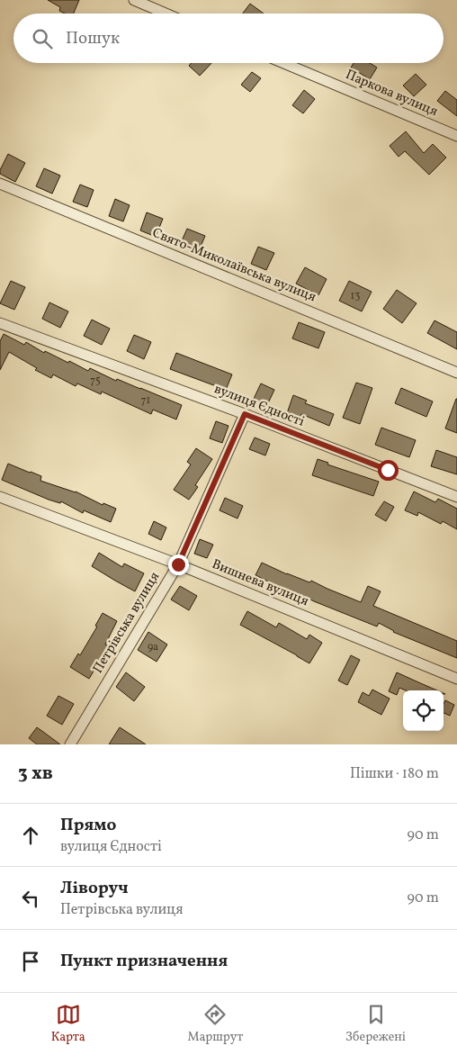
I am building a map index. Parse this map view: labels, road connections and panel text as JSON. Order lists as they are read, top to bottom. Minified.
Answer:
{"streets":{"street":["Паркова вулиця","Свято-Миколаївська вулиця","вулиця Єдності","Вишнева вулиця","Петрівська вулиця"]},"crossings":[["вулиця Єдності","Петрівська вулиця"],["Вишнева вулиця","Петрівська вулиця"]],"house_numbers":["13","75","71","9а"],"page":{"search":"Пошук","heading":["3 хв","Пішки · 180 m"],"list":[["Прямо","вулиця Єдності","90 m"],["Ліворуч","Петрівська вулиця","90 m"],"Пункт призначення"],"nav":["Карта","Маршрут","Збережені"]}}
